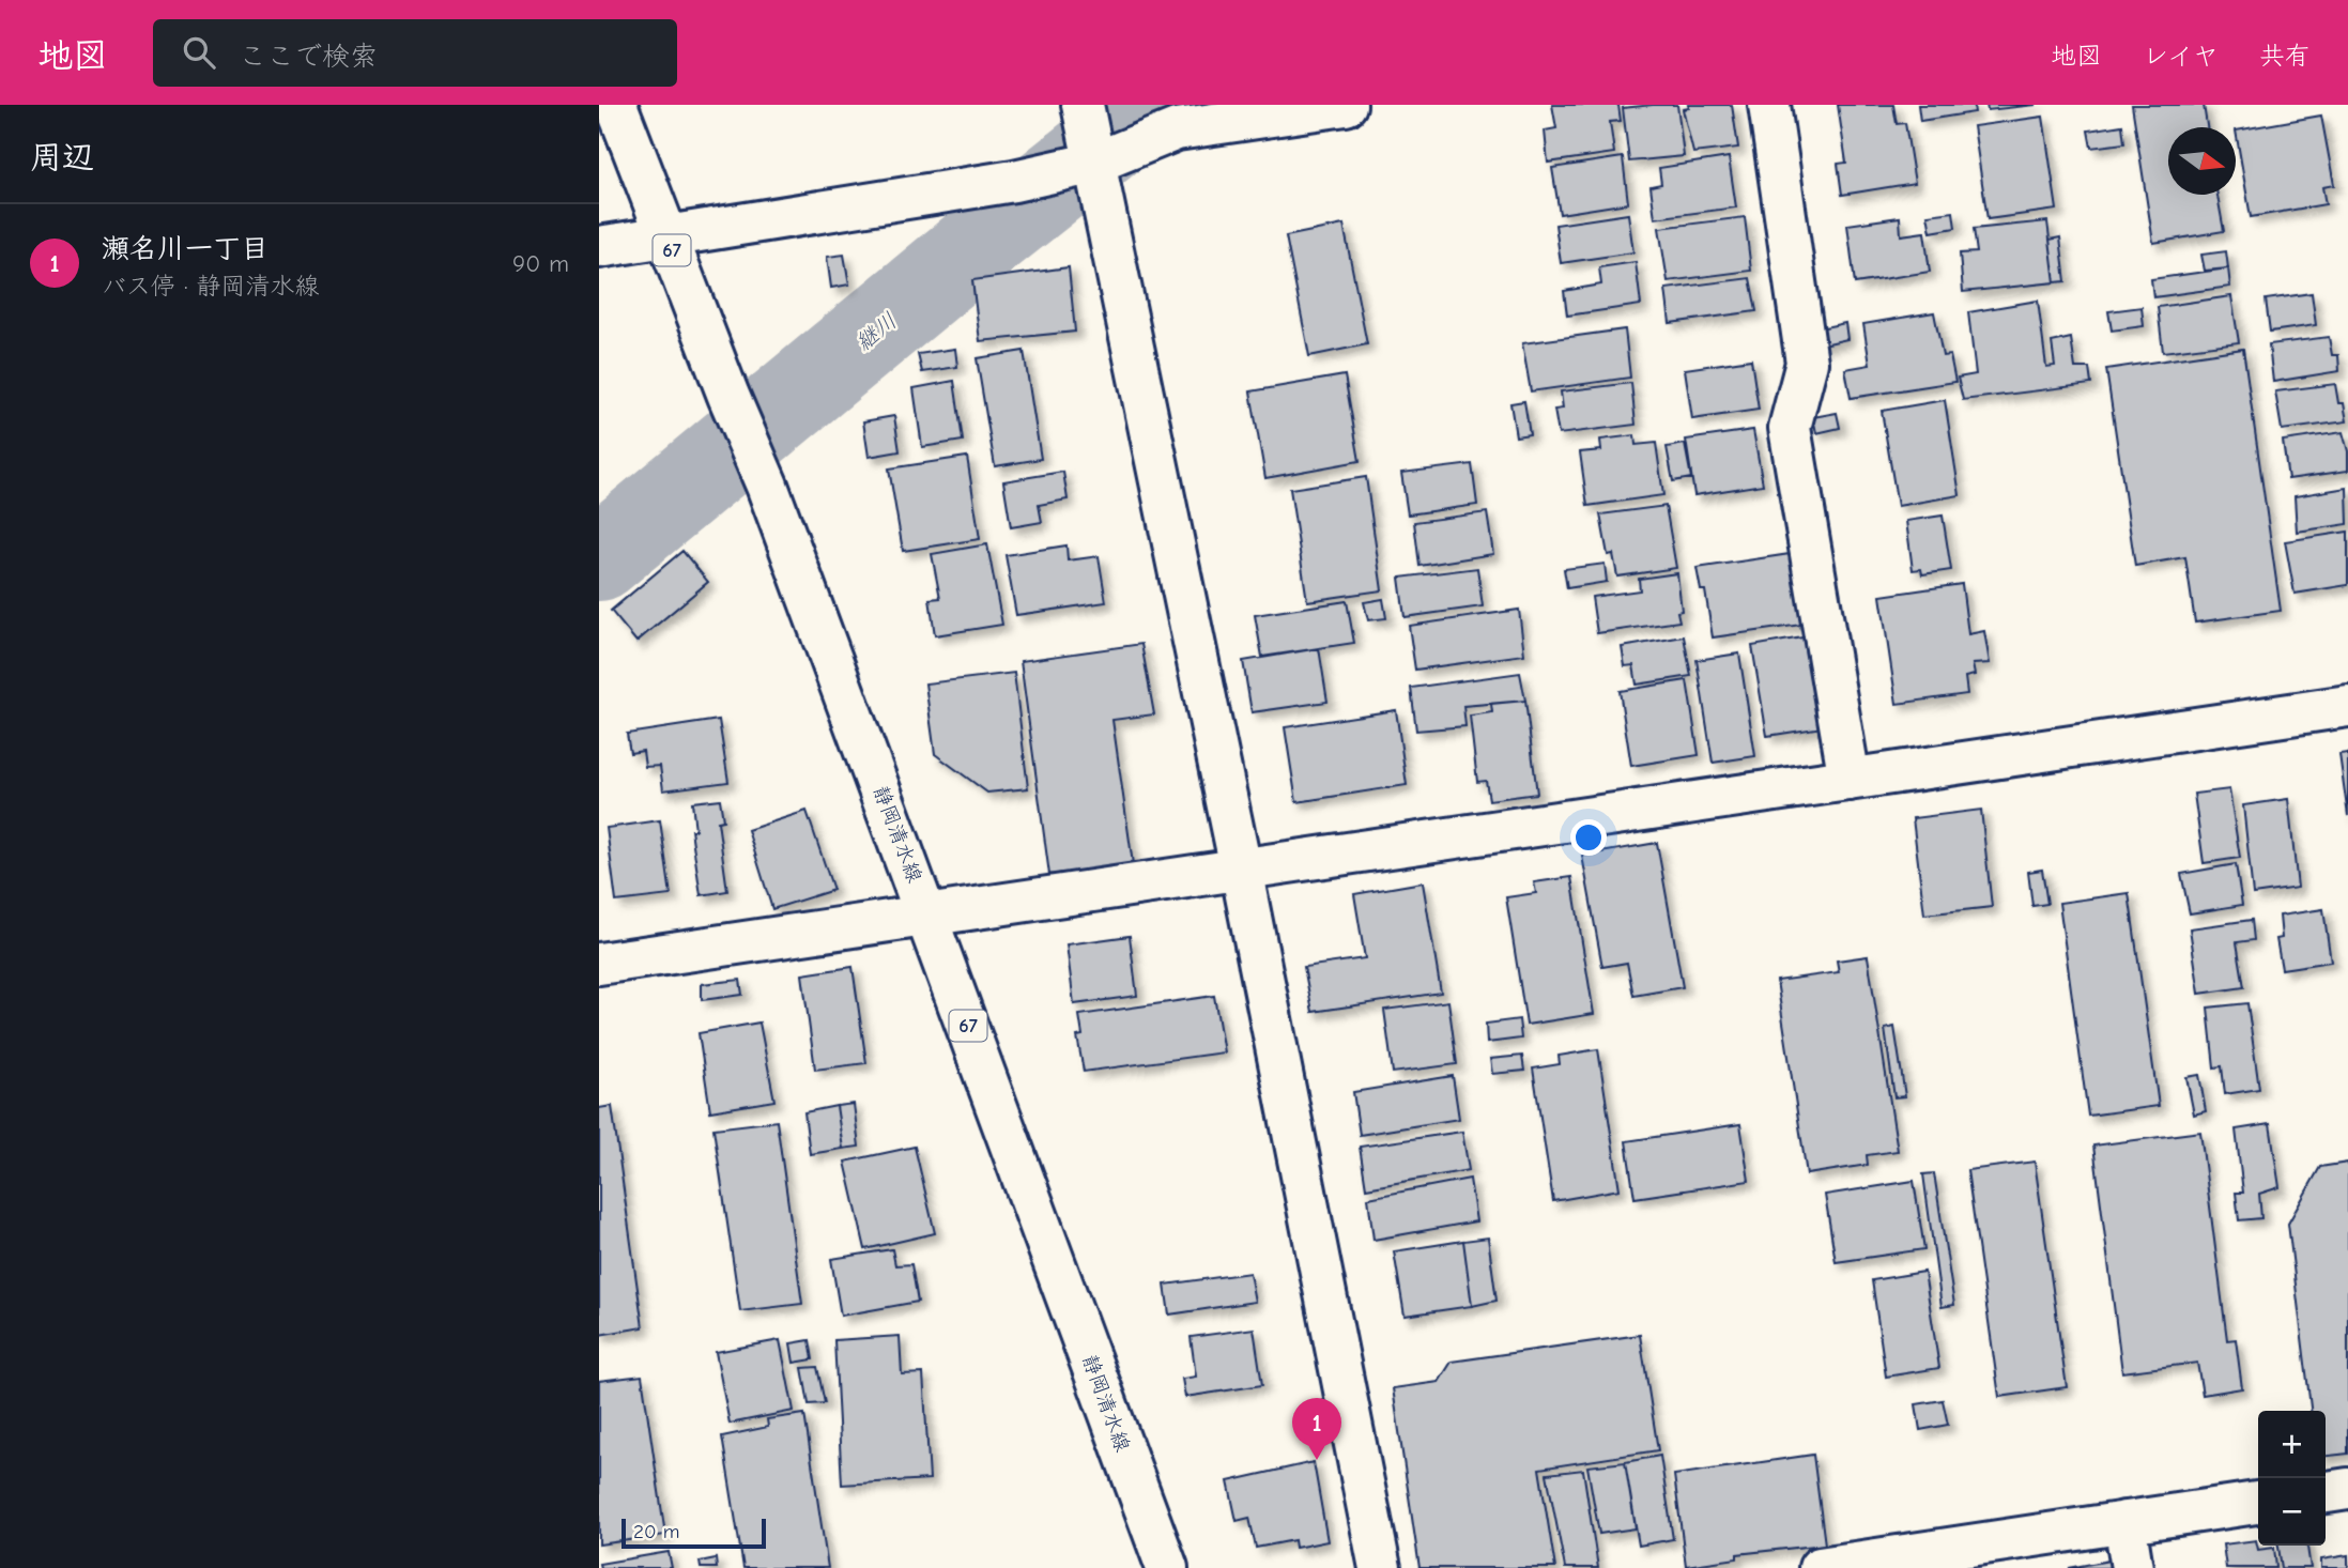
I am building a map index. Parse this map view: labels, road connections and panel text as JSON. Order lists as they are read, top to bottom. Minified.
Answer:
{"streets":{"street":["67","静岡清水線"]},"water":["継川"],"scale_bar":"20 m","north":"right","page":{"header":"地図","search":"ここで検索","nav":["地図","レイヤ","共有"],"heading":"周辺","list":[{"mark":"1","name":"瀬名川一丁目","note":"バス停 · 静岡清水線","value":"90 m"}],"pins":"1","map_buttons":["+","−"],"scale":"20 m"}}
